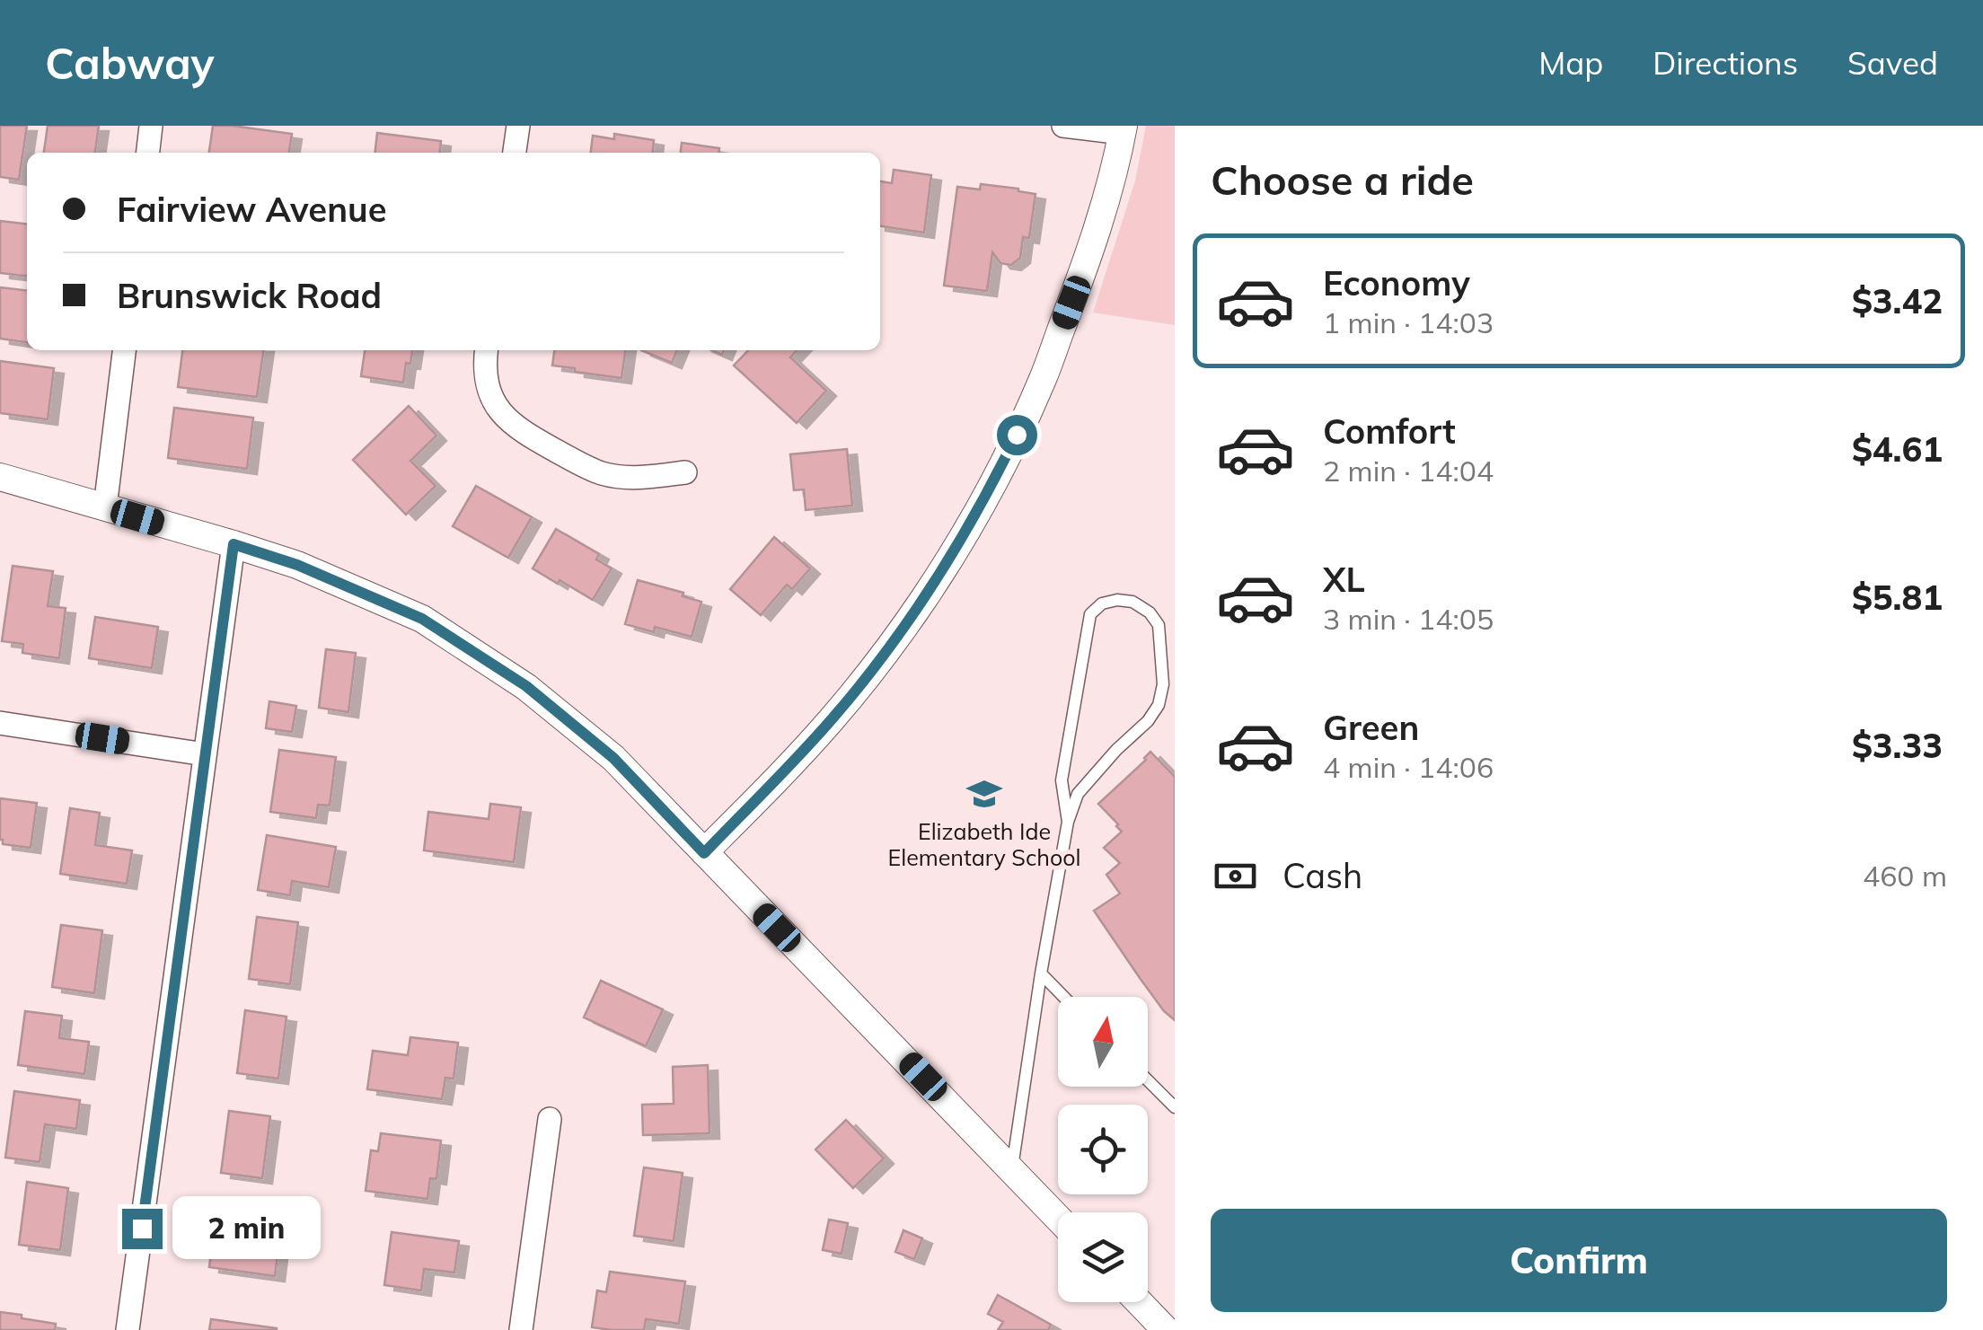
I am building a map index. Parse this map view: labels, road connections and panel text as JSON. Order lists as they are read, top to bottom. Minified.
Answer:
{"places":{"school or university":["Elizabeth Ide Elementary School"]},"north":"top","page":{"header":"Cabway","nav":["Map","Directions","Saved"],"heading":"Choose a ride","banner":["Fairview Avenue","Brunswick Road"],"list":[{"name":"Economy","note":"1 min · 14:03","value":"$3.42"},{"name":"Comfort","note":"2 min · 14:04","value":"$4.61"},{"name":"XL","note":"3 min · 14:05","value":"$5.81"},{"name":"Green","note":"4 min · 14:06","value":"$3.33"}],"pay":["Cash","460 m"],"buttons":"Confirm","bubble":"2 min"}}
